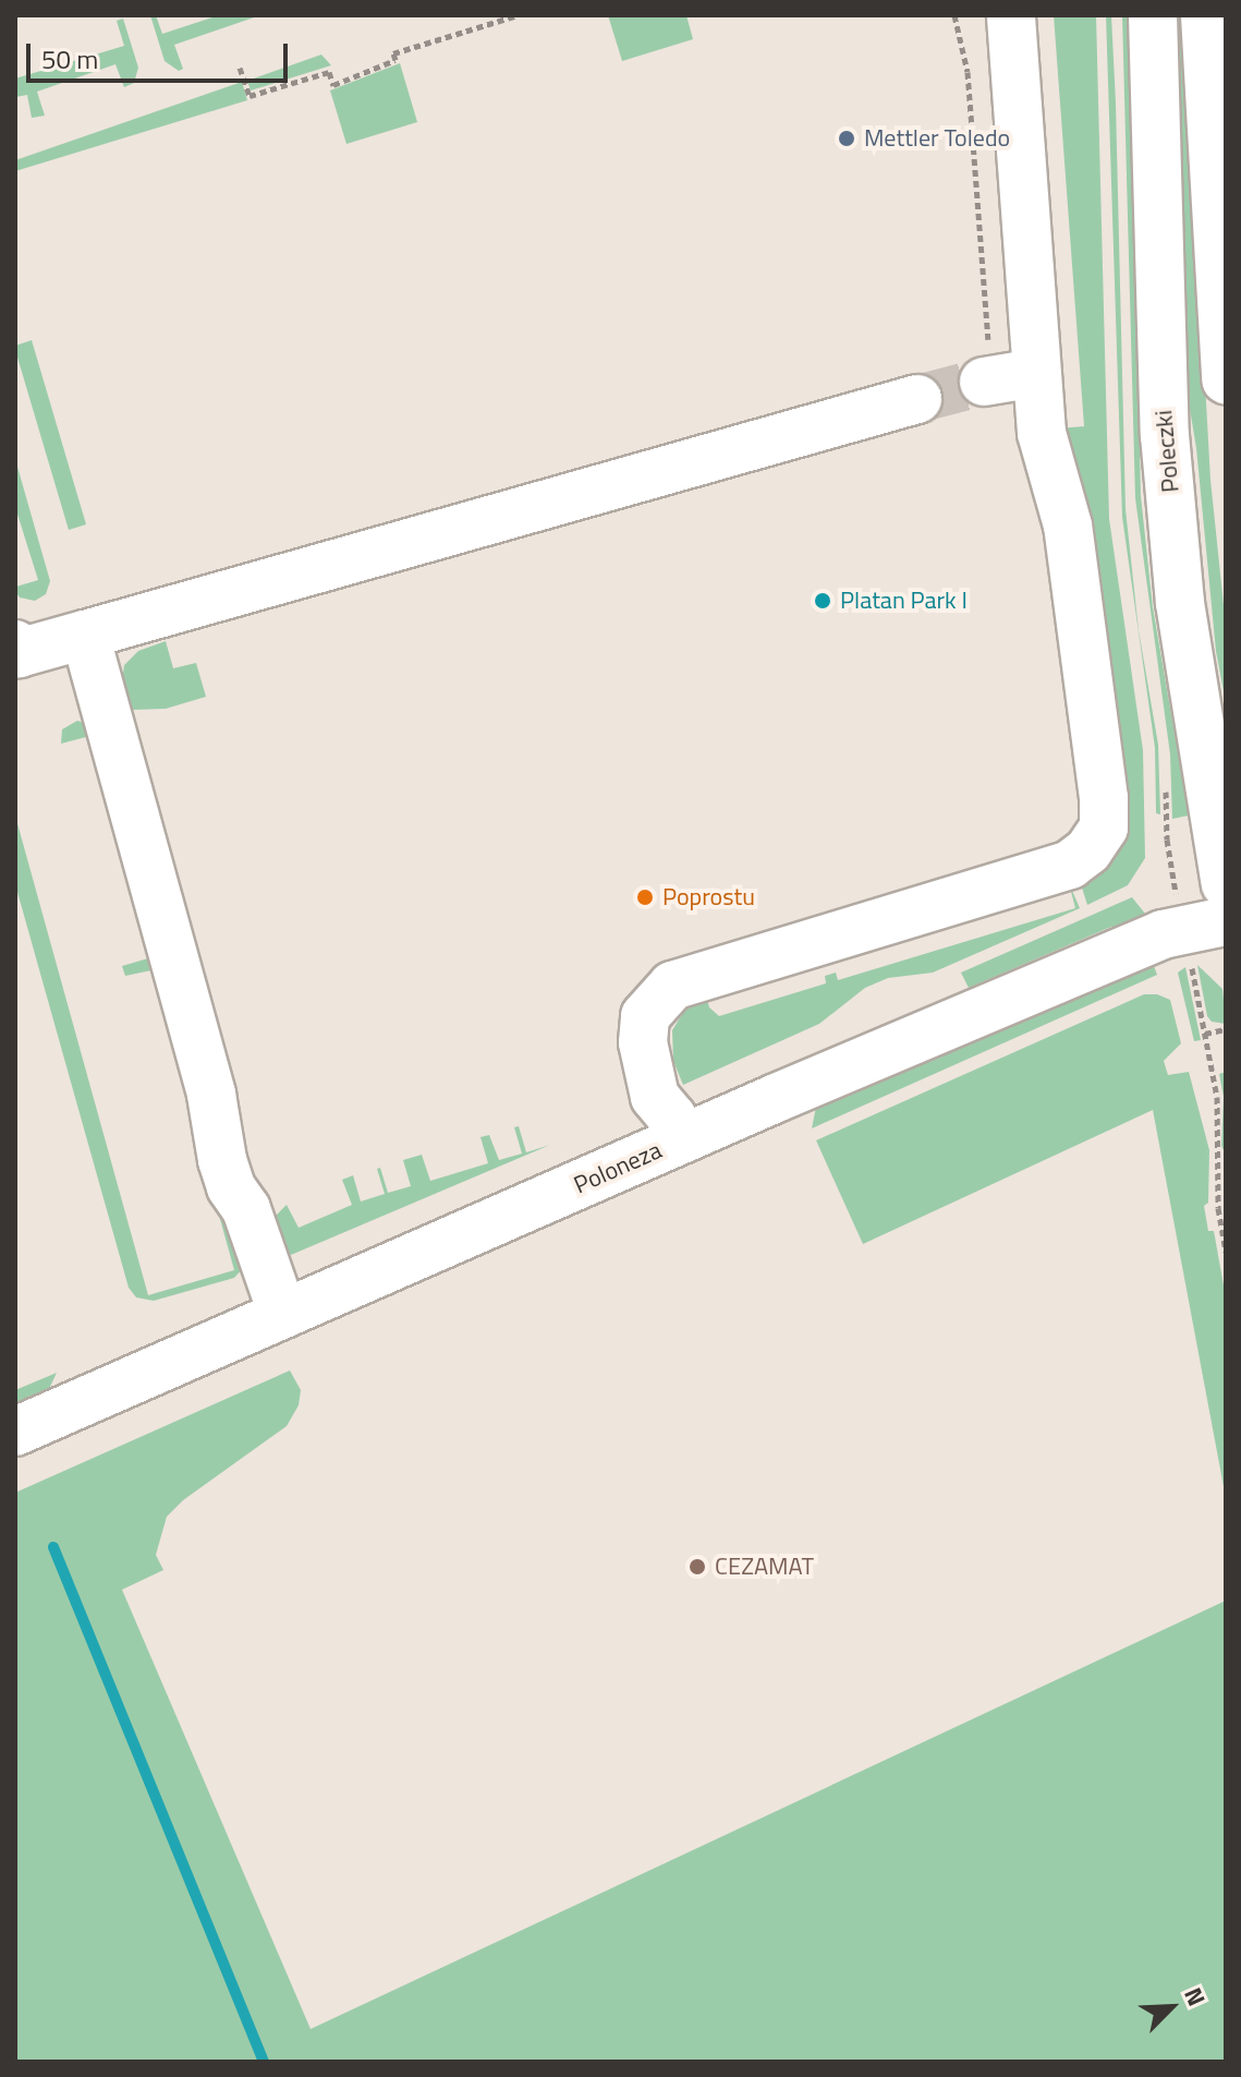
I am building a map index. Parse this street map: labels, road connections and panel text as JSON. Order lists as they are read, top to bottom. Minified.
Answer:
{"streets":{"street":["Poleczki","Poloneza"]},"places":["Mettler Toledo","Platan Park I","Poprostu","CEZAMAT"],"scale_bar":"50 m","north":"top right"}
